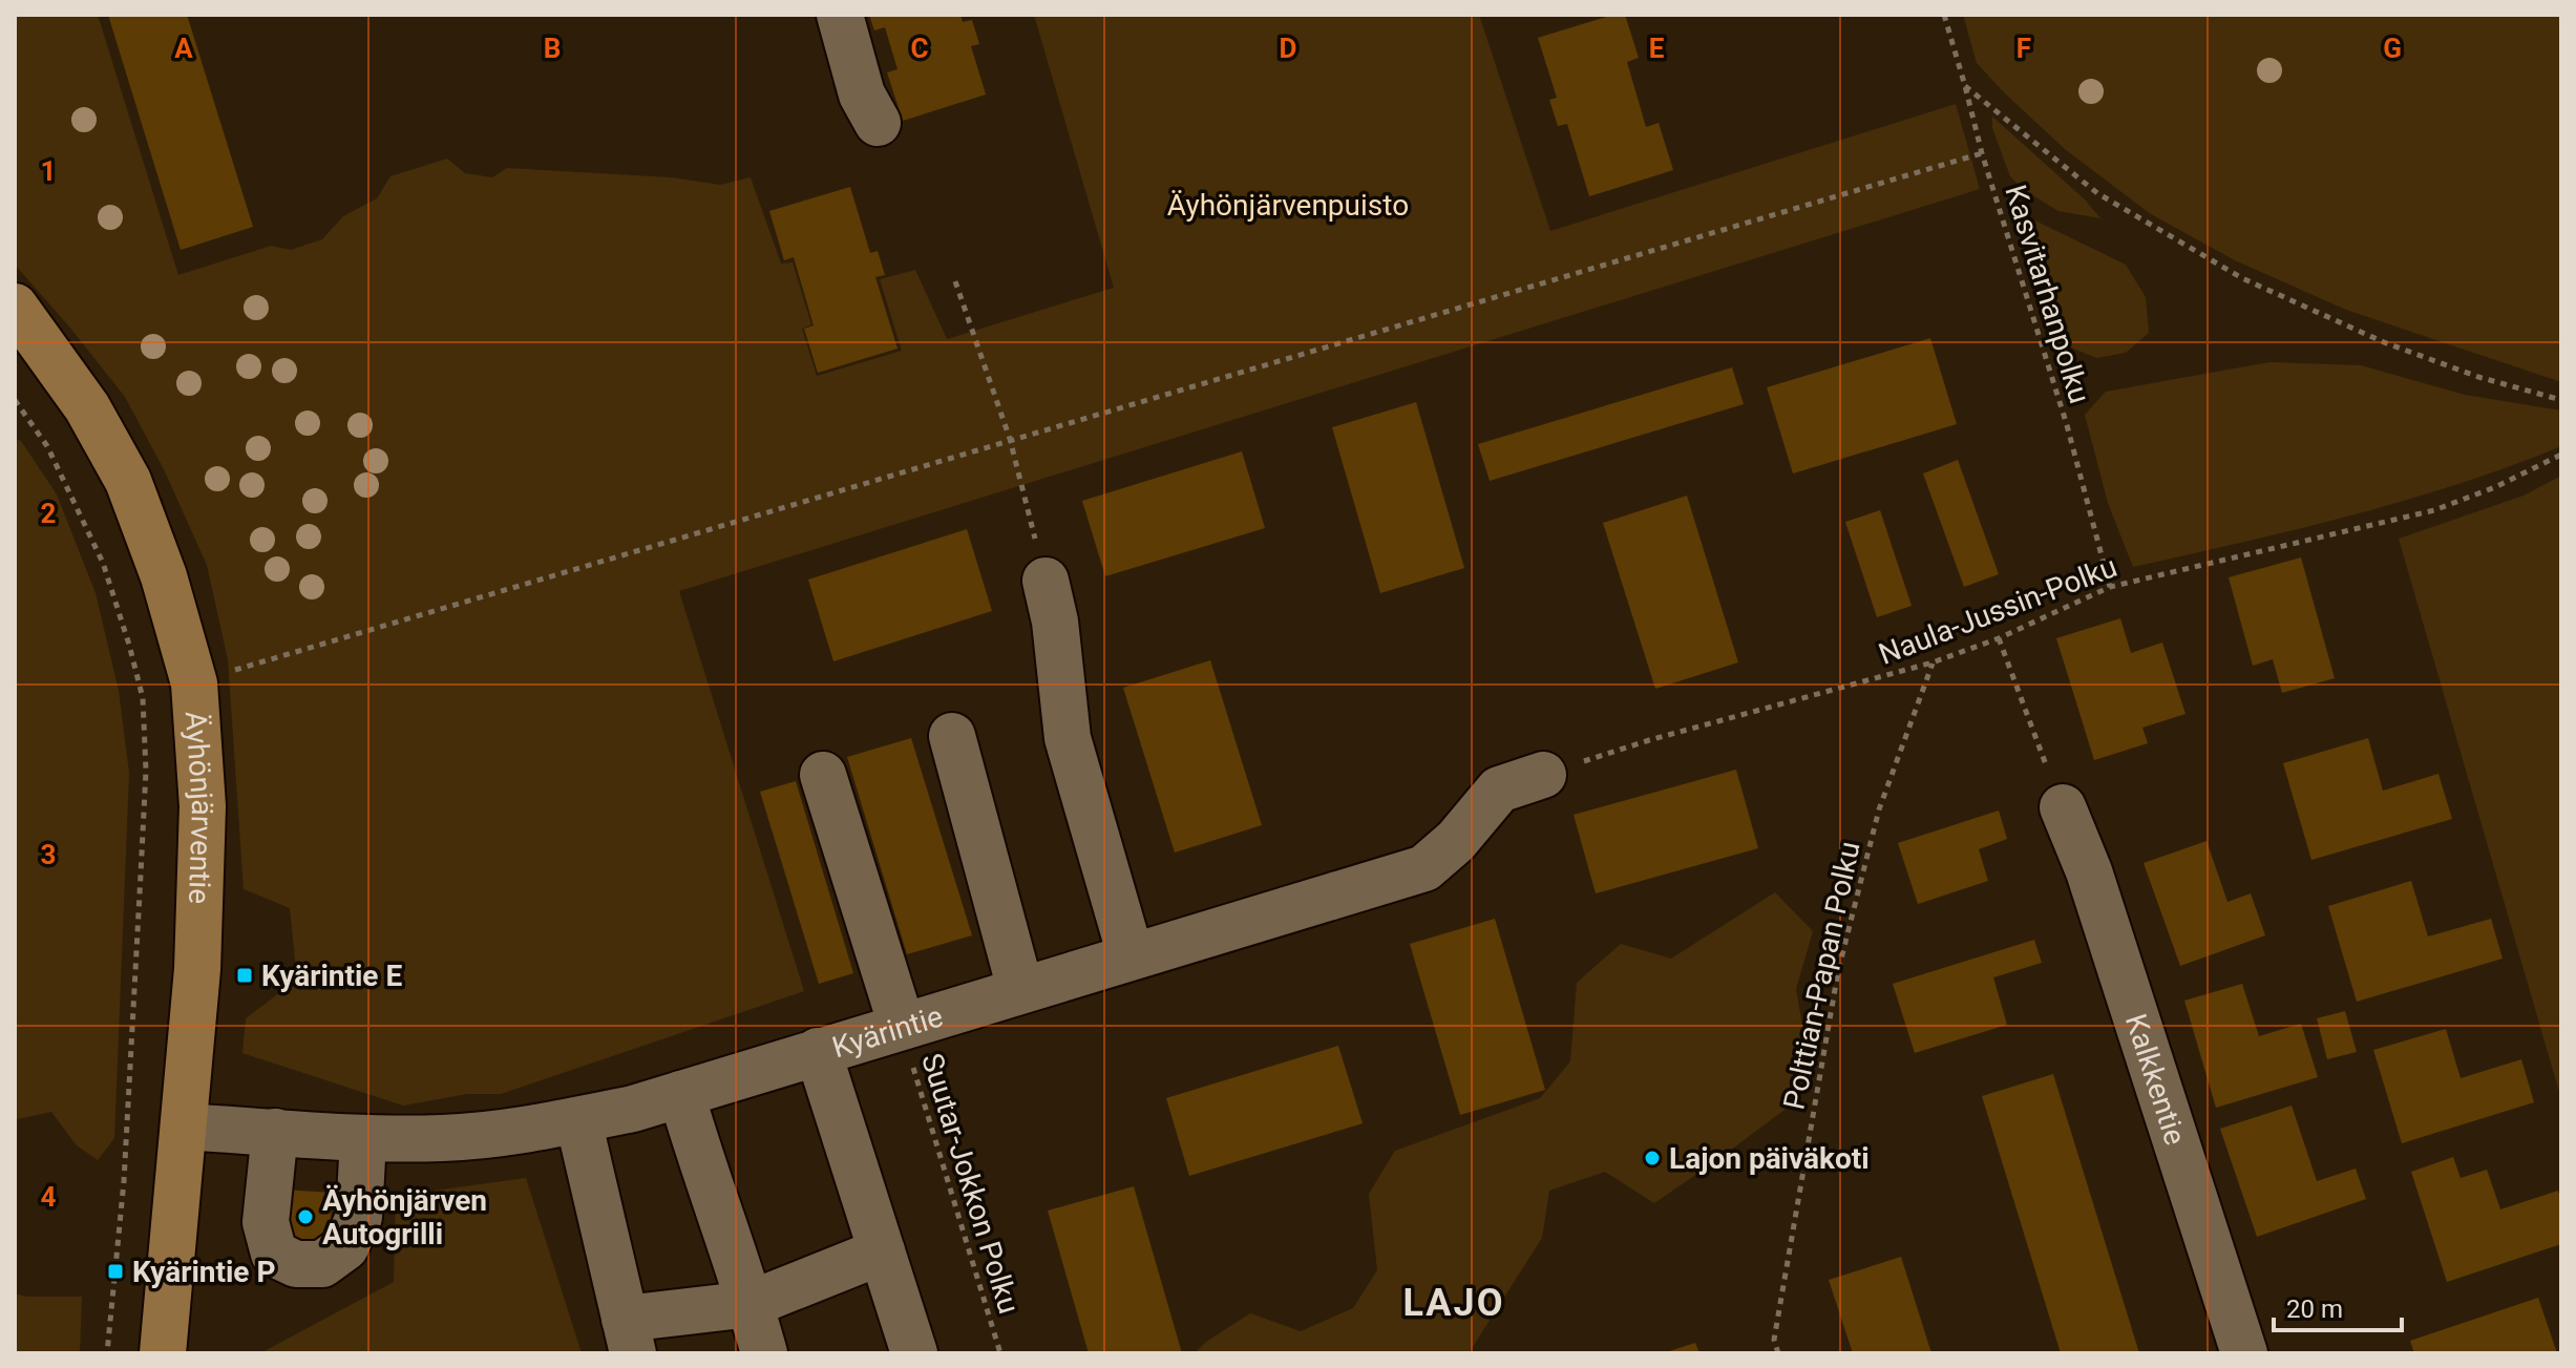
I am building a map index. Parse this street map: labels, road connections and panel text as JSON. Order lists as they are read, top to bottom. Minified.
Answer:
{"streets":{"main road":["Äyhönjärventie"],"street":["Kyärintie","Kalkkentie"],"path":["Kasvitarhanpolku","Naula-Jussin-Polku","Polttian-Papan Polku","Suutar-Jokkon Polku"]},"crossings":[["Kasvitarhanpolku","Naula-Jussin-Polku"],["Naula-Jussin-Polku","Polttian-Papan Polku"],["Naula-Jussin-Polku","Kyärintie"],["Äyhönjärventie","Kyärintie"],["Kyärintie","Suutar-Jokkon Polku"]],"districts":["LAJO"],"parks":["Äyhönjärvenpuisto"],"places":{"transit":["Kyärintie E","Kyärintie P"],"other":["Lajon päiväkoti","Äyhönjärven Autogrilli"]},"scale_bar":"20 m","grid":{"columns":["A","B","C","D","E","F","G"],"rows":["1","2","3","4"]}}
